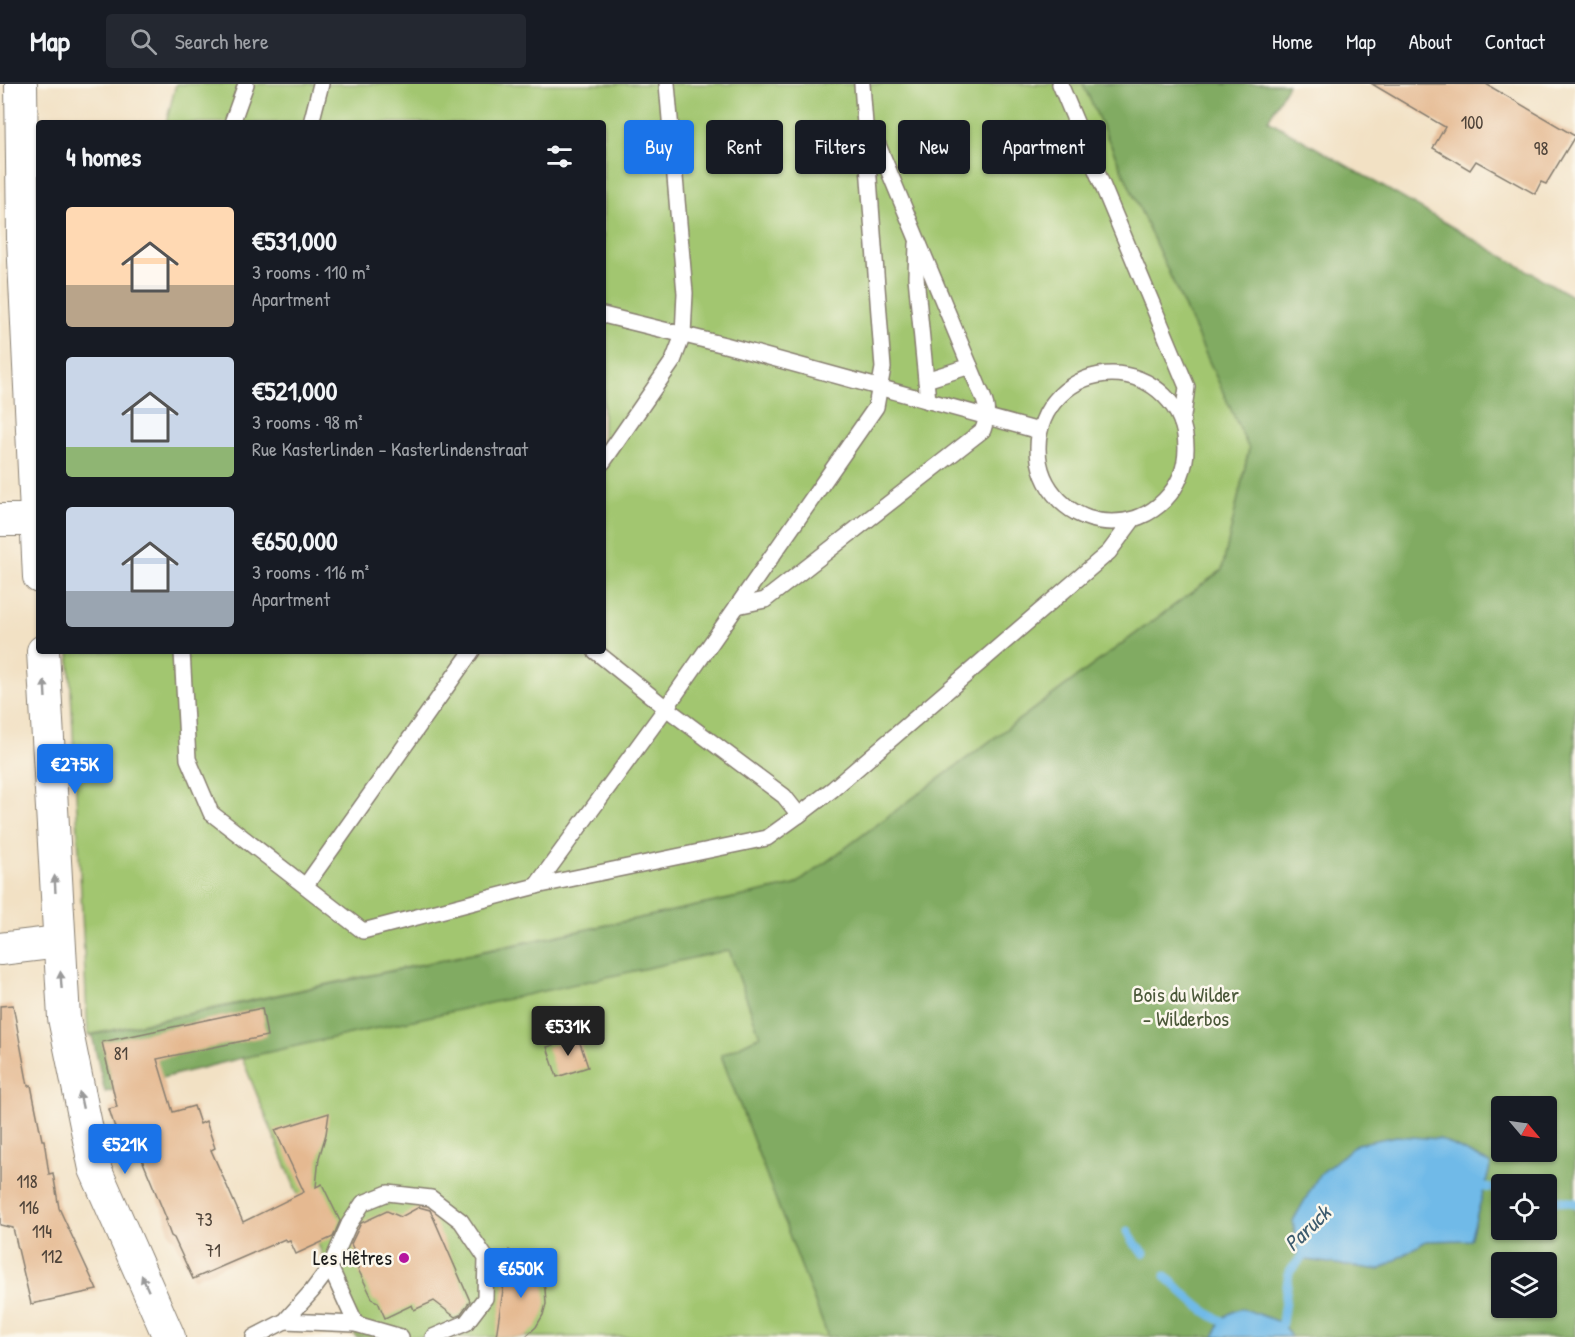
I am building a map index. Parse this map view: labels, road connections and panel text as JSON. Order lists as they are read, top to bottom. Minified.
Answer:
{"water":["Paruck"],"parks":["Bois du Wilder - Wilderbos"],"places":["Les Hêtres"],"house_numbers":["100","98","81","118","116","73","114","71","112"],"north":"bottom right","page":{"header":"Map","search":"Search here","nav":["Home","Map","About","Contact"],"chip":["Buy","Rent","Filters","New","Apartment"],"heading":"4 homes","list":[{"name":"€531,000","note":"3 rooms · 110 m² · Apartment"},{"name":"€521,000","note":"3 rooms · 98 m² · Rue Kasterlinden - Kasterlindenstraat"},{"name":"€650,000","note":"3 rooms · 116 m² · Apartment"}],"price":["€275K","€531K","€521K","€650K"]}}
